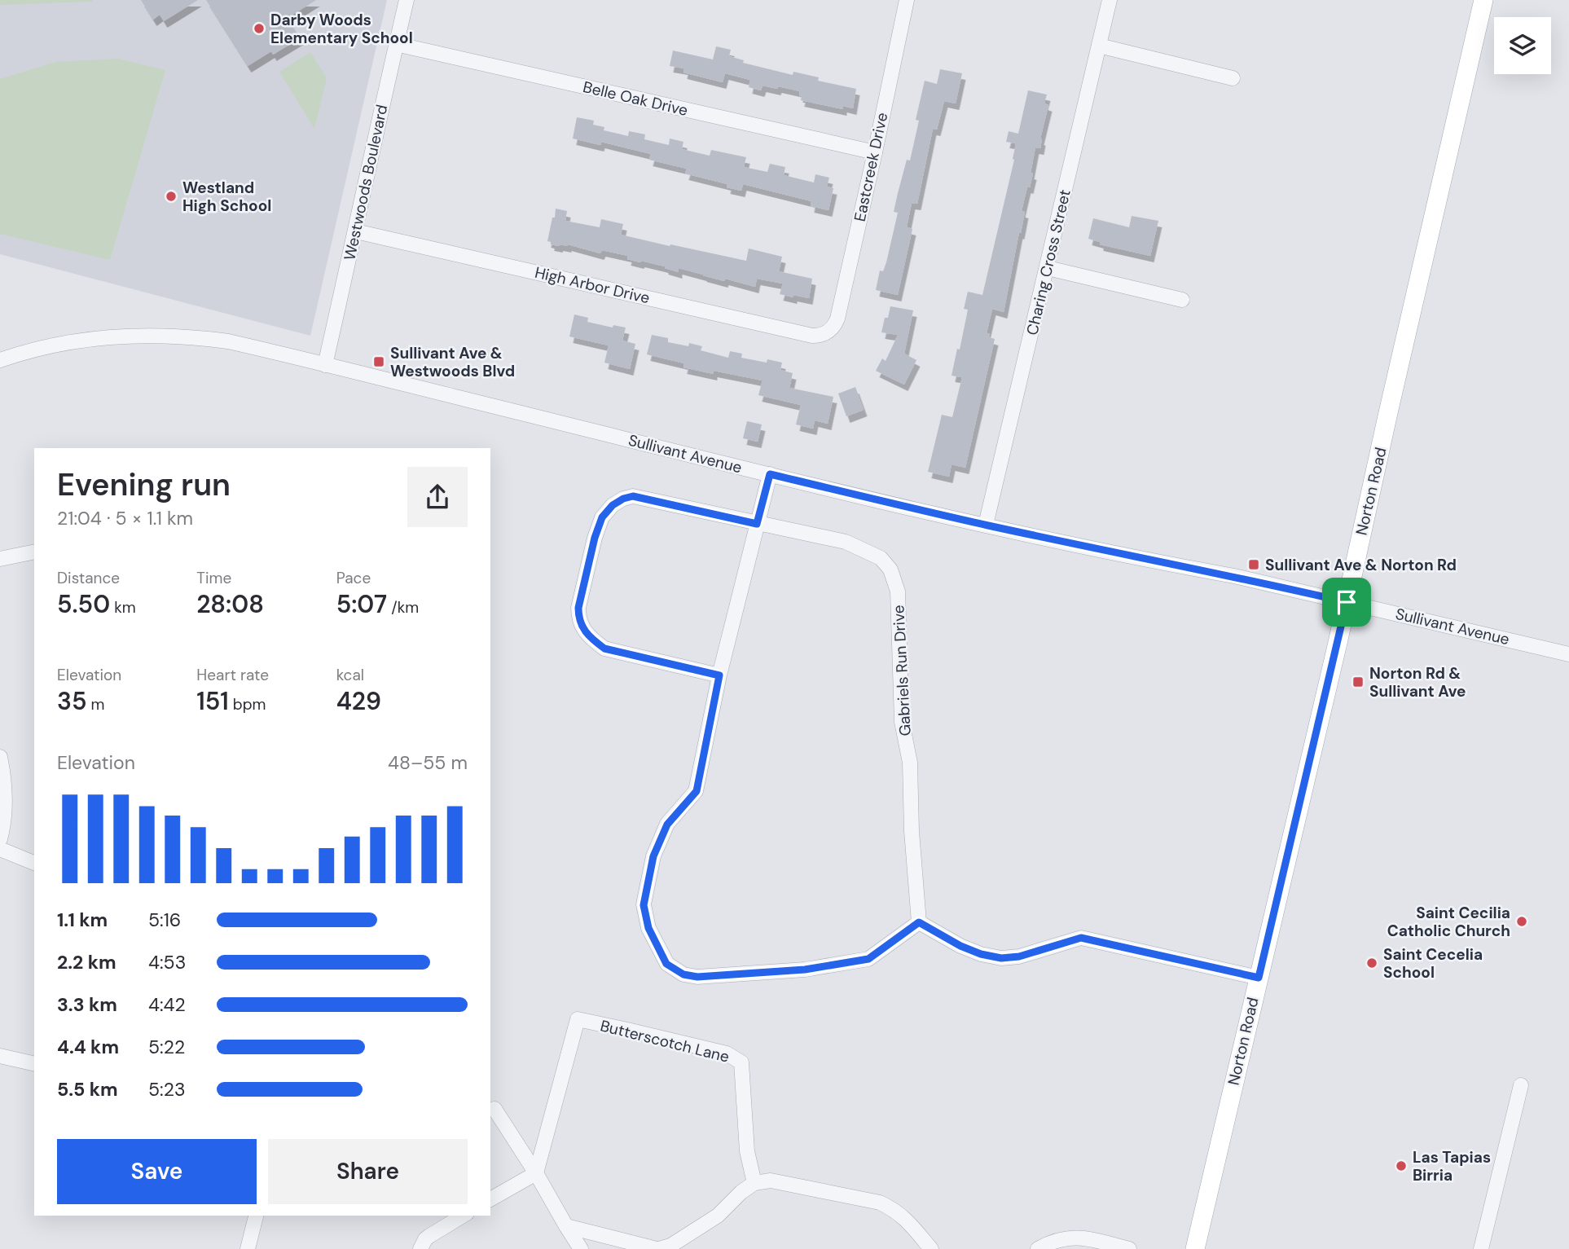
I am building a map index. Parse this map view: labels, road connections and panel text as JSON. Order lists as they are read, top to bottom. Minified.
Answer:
{"streets":{"main road":["Norton Road"],"street":["Belle Oak Drive","Eastcreek Drive","Westwoods Boulevard","Charing Cross Street","High Arbor Drive","Sullivant Avenue","Gabriels Run Drive","Butterscotch Lane"]},"crossings":[["Belle Oak Drive","Eastcreek Drive"],["Belle Oak Drive","Westwoods Boulevard"],["Eastcreek Drive","High Arbor Drive"],["Westwoods Boulevard","High Arbor Drive"],["Westwoods Boulevard","Sullivant Avenue"],["Charing Cross Street","Sullivant Avenue"],["Sullivant Avenue","Norton Road"]],"places":{"other":["Darby Woods Elementary School","Westland High School","Saint Cecilia Catholic Church","Saint Cecelia School","Las Tapias Birria"],"transit":["Sullivant Ave & Westwoods Blvd","Sullivant Ave & Norton Rd","Norton Rd & Sullivant Ave"]},"page":{"heading":["Evening run","21:04 · 5 × 1.1 km"],"stats":[["Distance","5.50 km"],["Time","28:08"],["Pace","5:07 /km"],["Elevation","35 m"],["Heart rate","151 bpm"],["kcal","429"]],"chart":["Elevation","48–55 m"],"list":[{"name":"1.1 km","note":"5:16"},{"name":"2.2 km","note":"4:53"},{"name":"3.3 km","note":"4:42"},{"name":"4.4 km","note":"5:22"},{"name":"5.5 km","note":"5:23"}],"buttons":["Save","Share"]}}
